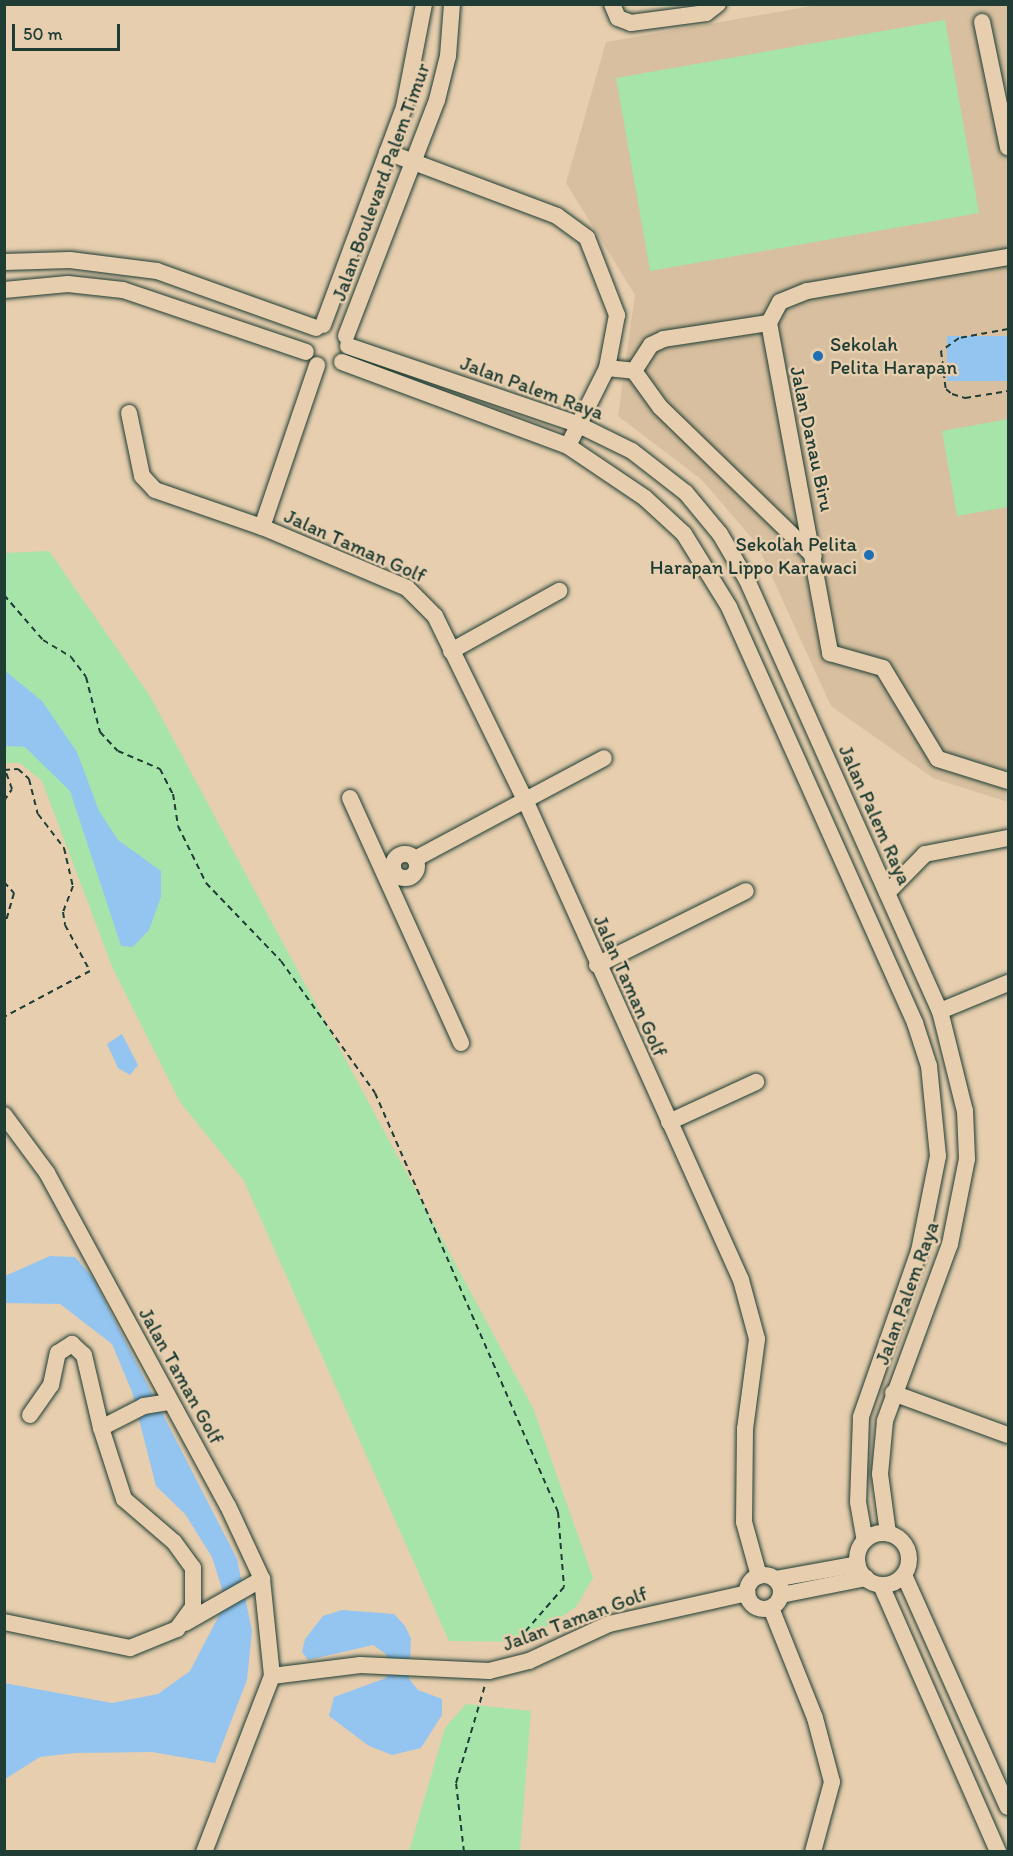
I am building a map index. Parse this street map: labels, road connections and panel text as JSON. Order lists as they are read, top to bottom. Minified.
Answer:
{"streets":{"street":["Jalan Boulevard Palem Timur","Jalan Palem Raya","Jalan Danau Biru","Jalan Taman Golf"]},"crossings":[["Jalan Boulevard Palem Timur","Jalan Palem Raya"]],"places":["Sekolah Pelita Harapan","Sekolah Pelita Harapan Lippo Karawaci"],"scale_bar":"50 m"}
